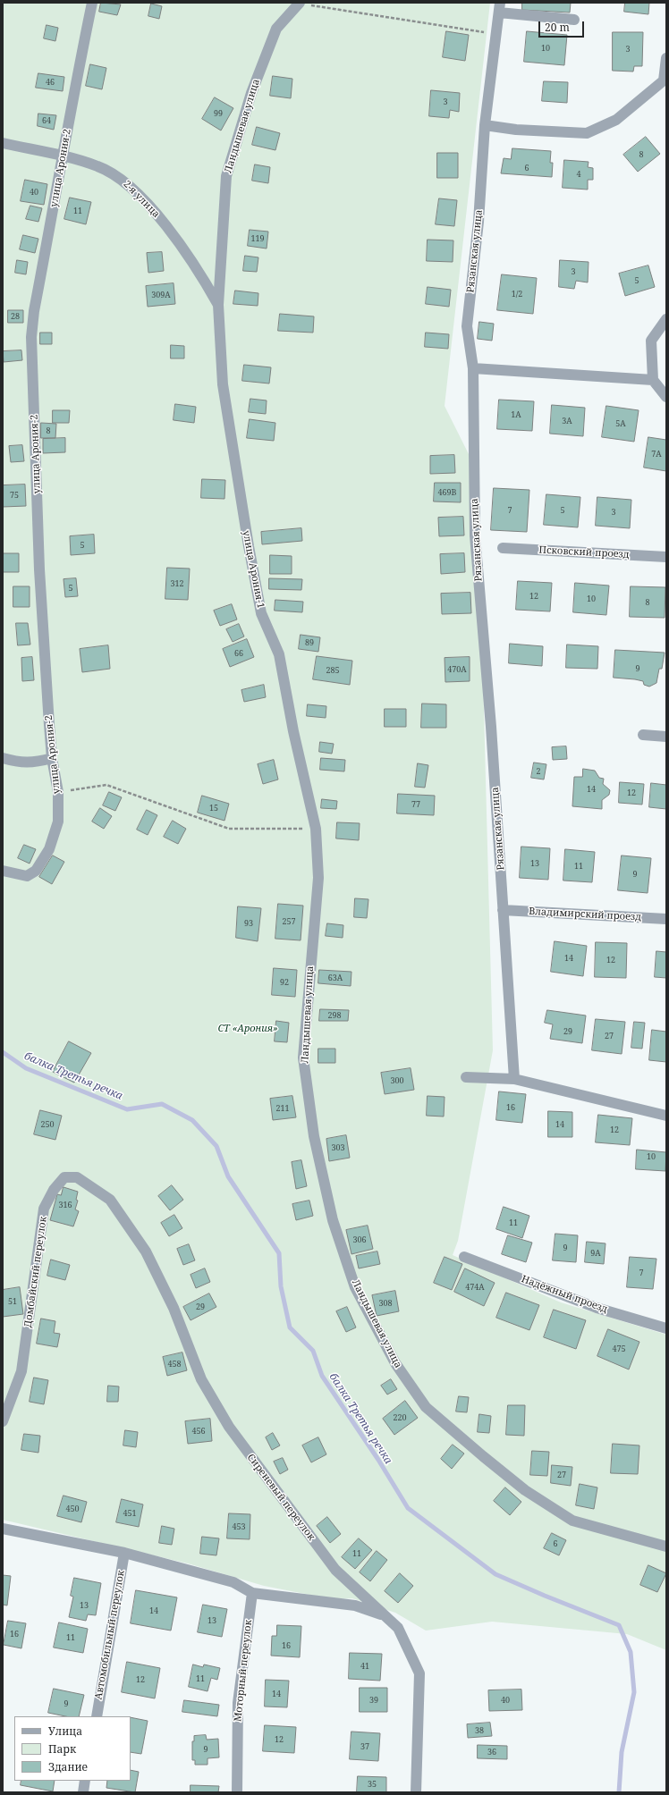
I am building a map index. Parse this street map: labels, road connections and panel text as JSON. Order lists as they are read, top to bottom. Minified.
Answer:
{"streets":{"street":["Ландышевая улица","улица Арония-2","2-я улица","Рязанская улица","Псковский проезд","улица Арония-1","Владимирский проезд","Домбайский переулок","Надёжный проезд","Сиреневый переулок","Автомобильный переулок","Моторный переулок"]},"crossings":[["Ландышевая улица","2-я улица"],["Ландышевая улица","улица Арония-1"],["улица Арония-2","2-я улица"],["2-я улица","улица Арония-1"],["Рязанская улица","Владимирский проезд"],["Домбайский переулок","Сиреневый переулок"]],"water":["балка Третья речка"],"parks":["СТ «Арония»"],"house_numbers":["10","3","46","3","99","64","8","6","4","40","11","119","3","5","1/2","309А","28","1А","3А","5А","8","7А","469В","75","7","5","3","5","312","5","12","10","8","89","66","9","470А","285","2","14","12","77","15","13","11","9","257","93","14","12","63А","92","298","29","27","300","16","211","250","14","12","303","10","316","11","306","9","9А","7","474А","51","308","29","475","458","220","456","27","450","451","453","6","11","13","14","13","16","11","16","41","11","12","14","39","40","9","38","12","37","9","36","35"],"legend":["Улица","Парк","Здание"],"scale_bar":"20 m"}
